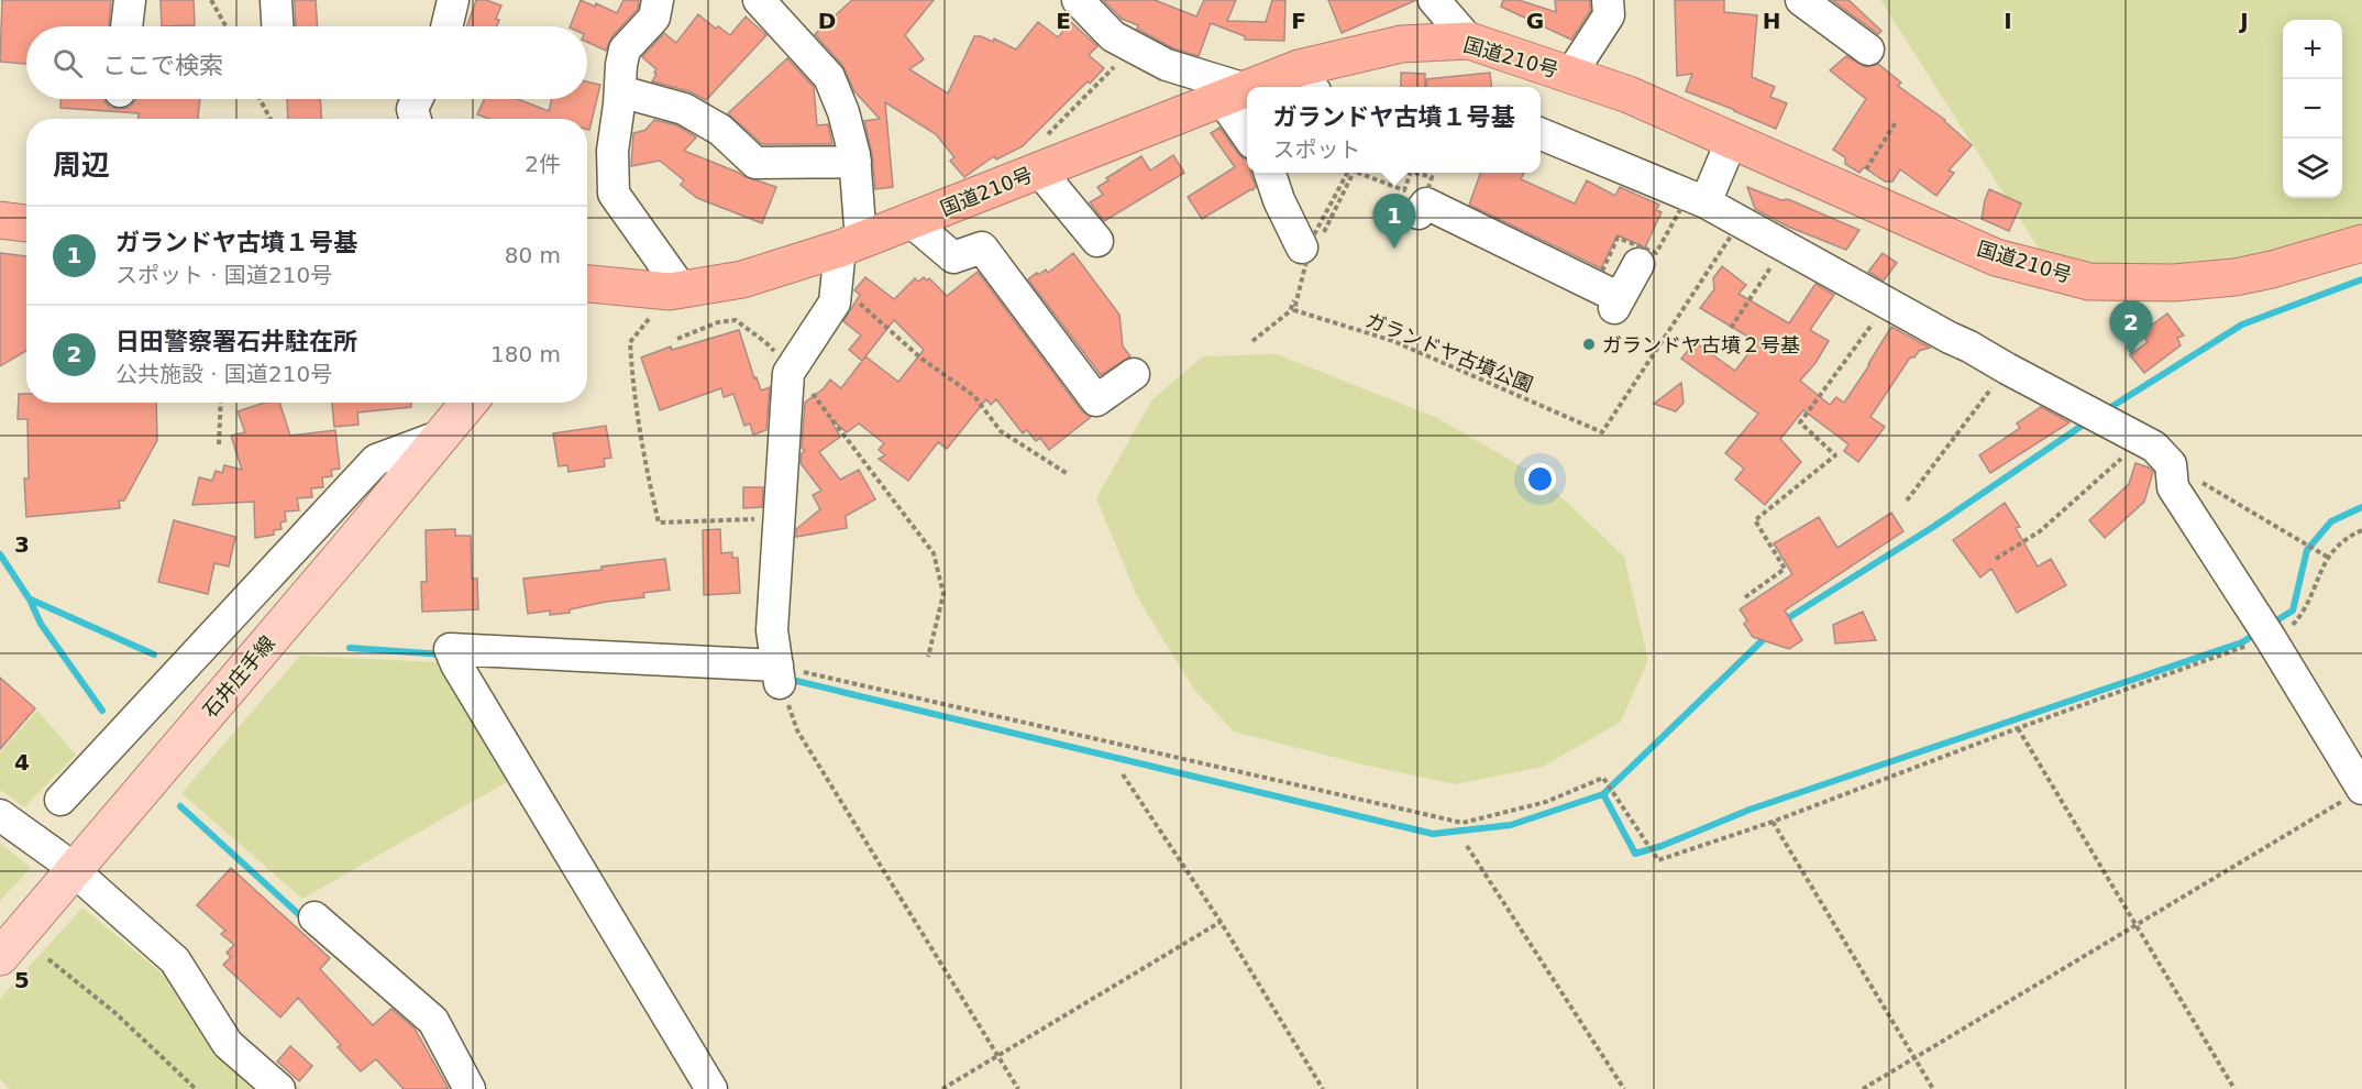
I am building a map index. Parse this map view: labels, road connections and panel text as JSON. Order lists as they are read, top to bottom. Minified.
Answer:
{"streets":{"highway":["国道210号"],"main road":["石井庄手線"],"path":["ガランドヤ古墳公園"]},"places":["ガランドヤ古墳２号基"],"page":{"map_buttons":["+","−"],"search":"ここで検索","popup":["ガランドヤ古墳１号基","スポット"],"heading":["周辺","2件"],"pins":["1","2"],"list":[{"mark":"1","name":"ガランドヤ古墳１号基","note":"スポット · 国道210号","value":"80 m"},{"mark":"2","name":"日田警察署石井駐在所","note":"公共施設 · 国道210号","value":"180 m"}]},"grid":{"columns":["D","E","F","G","H","I","J"],"rows":["3","4","5"]}}
